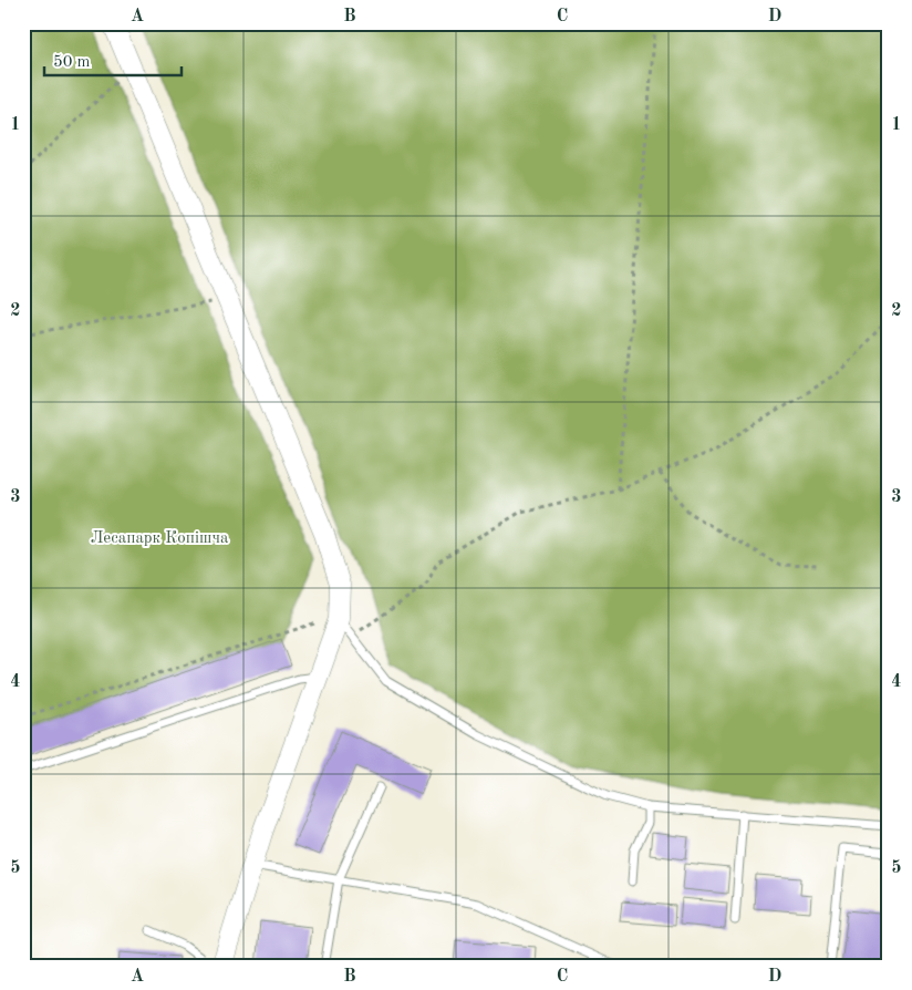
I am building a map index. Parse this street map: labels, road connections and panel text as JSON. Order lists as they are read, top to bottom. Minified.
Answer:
{"parks":["Лесапарк Копішча"],"scale_bar":"50 m","grid":{"columns":["A","B","C","D"],"rows":["1","2","3","4","5"]}}
